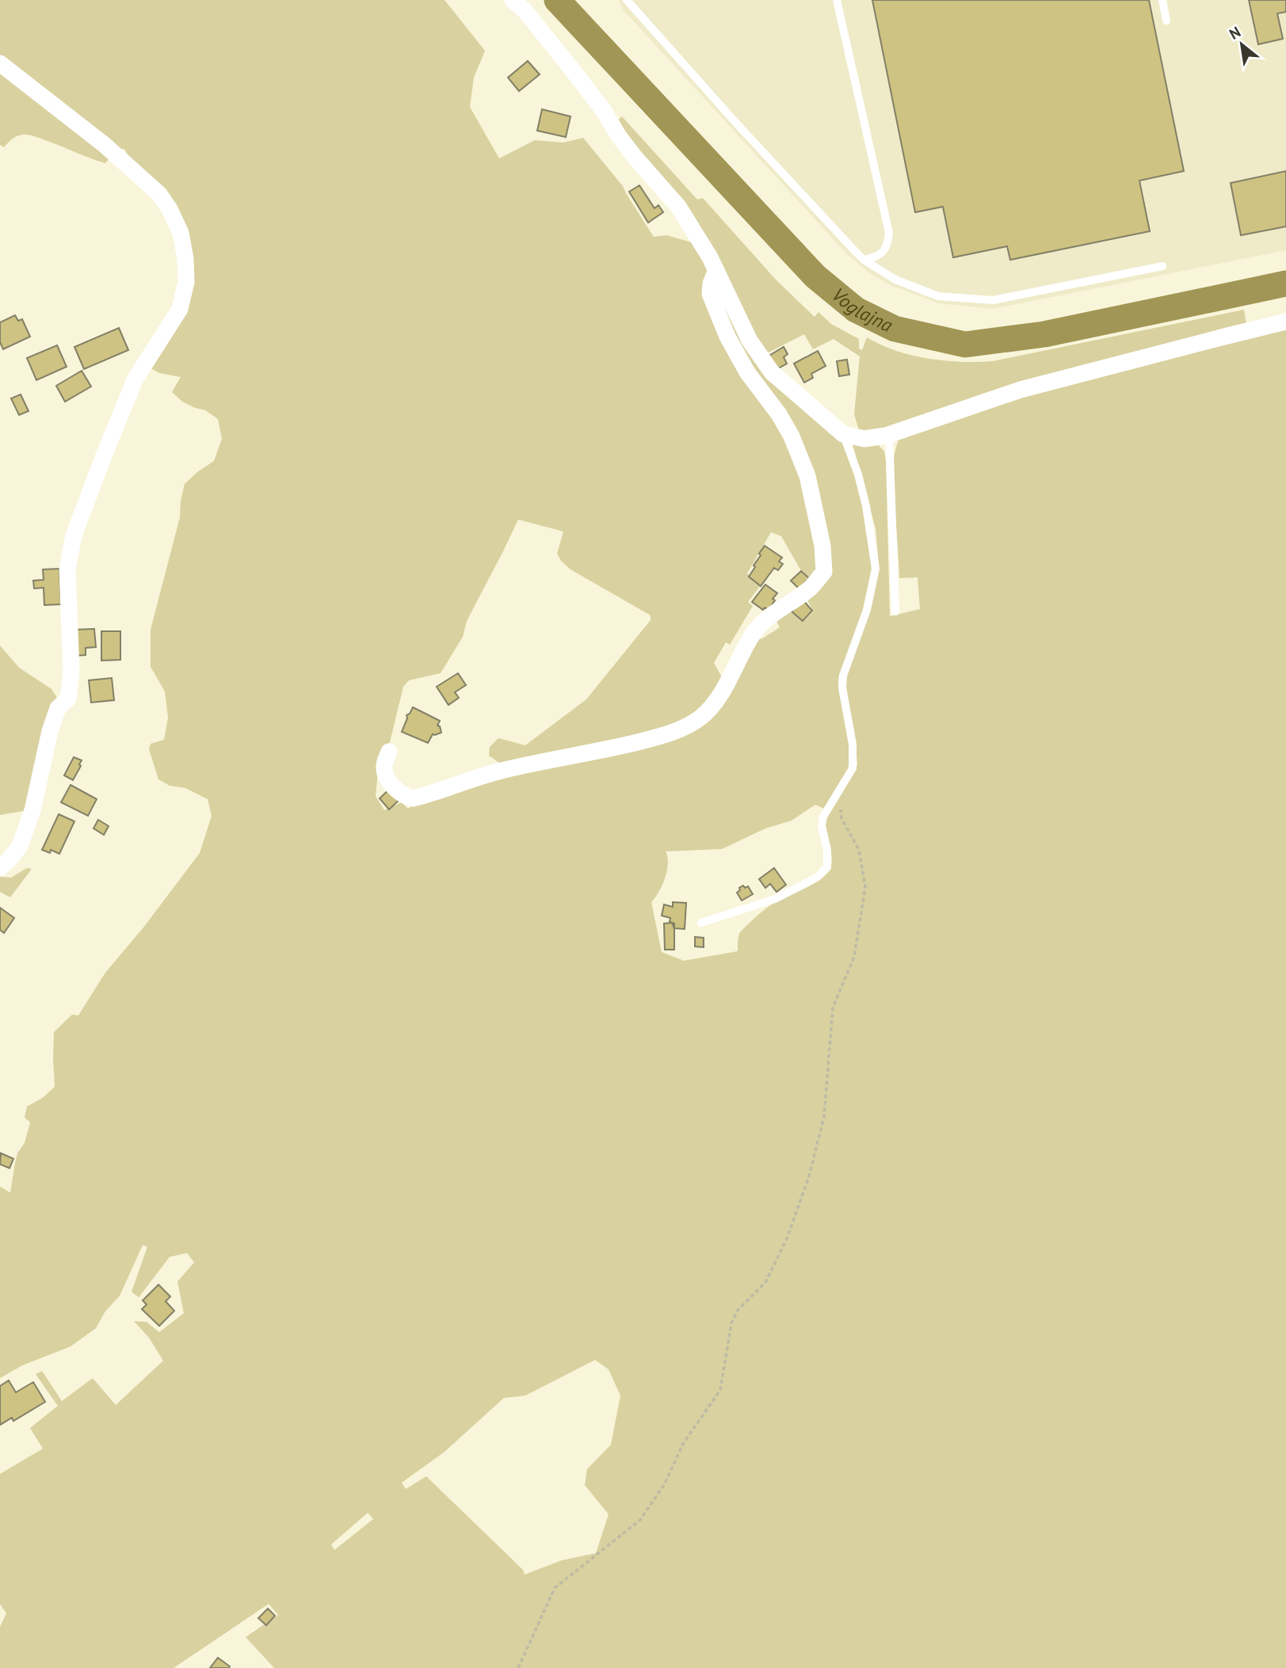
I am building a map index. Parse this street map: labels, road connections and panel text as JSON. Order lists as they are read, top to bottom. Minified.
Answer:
{"water":["Voglajna"],"north":"top left"}
